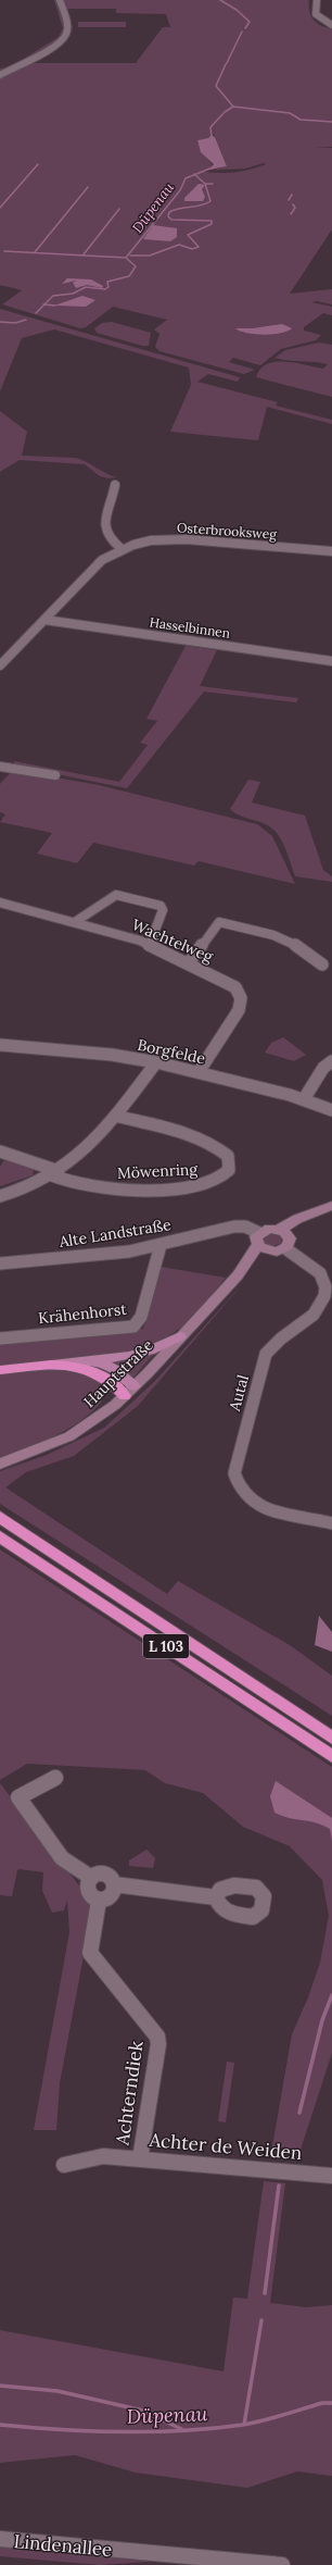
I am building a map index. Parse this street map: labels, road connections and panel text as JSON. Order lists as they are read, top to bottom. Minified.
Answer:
{"streets":{"highway":["L 103"],"main road":["Hauptstraße"],"street":["Osterbrooksweg","Hasselbinnen","Wachtelweg","Borgfelde","Möwenring","Alte Landstraße","Krähenhorst","Autal","Achterndiek","Achter de Weiden","Lindenallee"]},"crossings":[["Osterbrooksweg","Hasselbinnen"],["Wachtelweg","Borgfelde"],["Alte Landstraße","Krähenhorst"],["Alte Landstraße","Hauptstraße"],["Achterndiek","Achter de Weiden"]],"water":["Düpenau"]}
